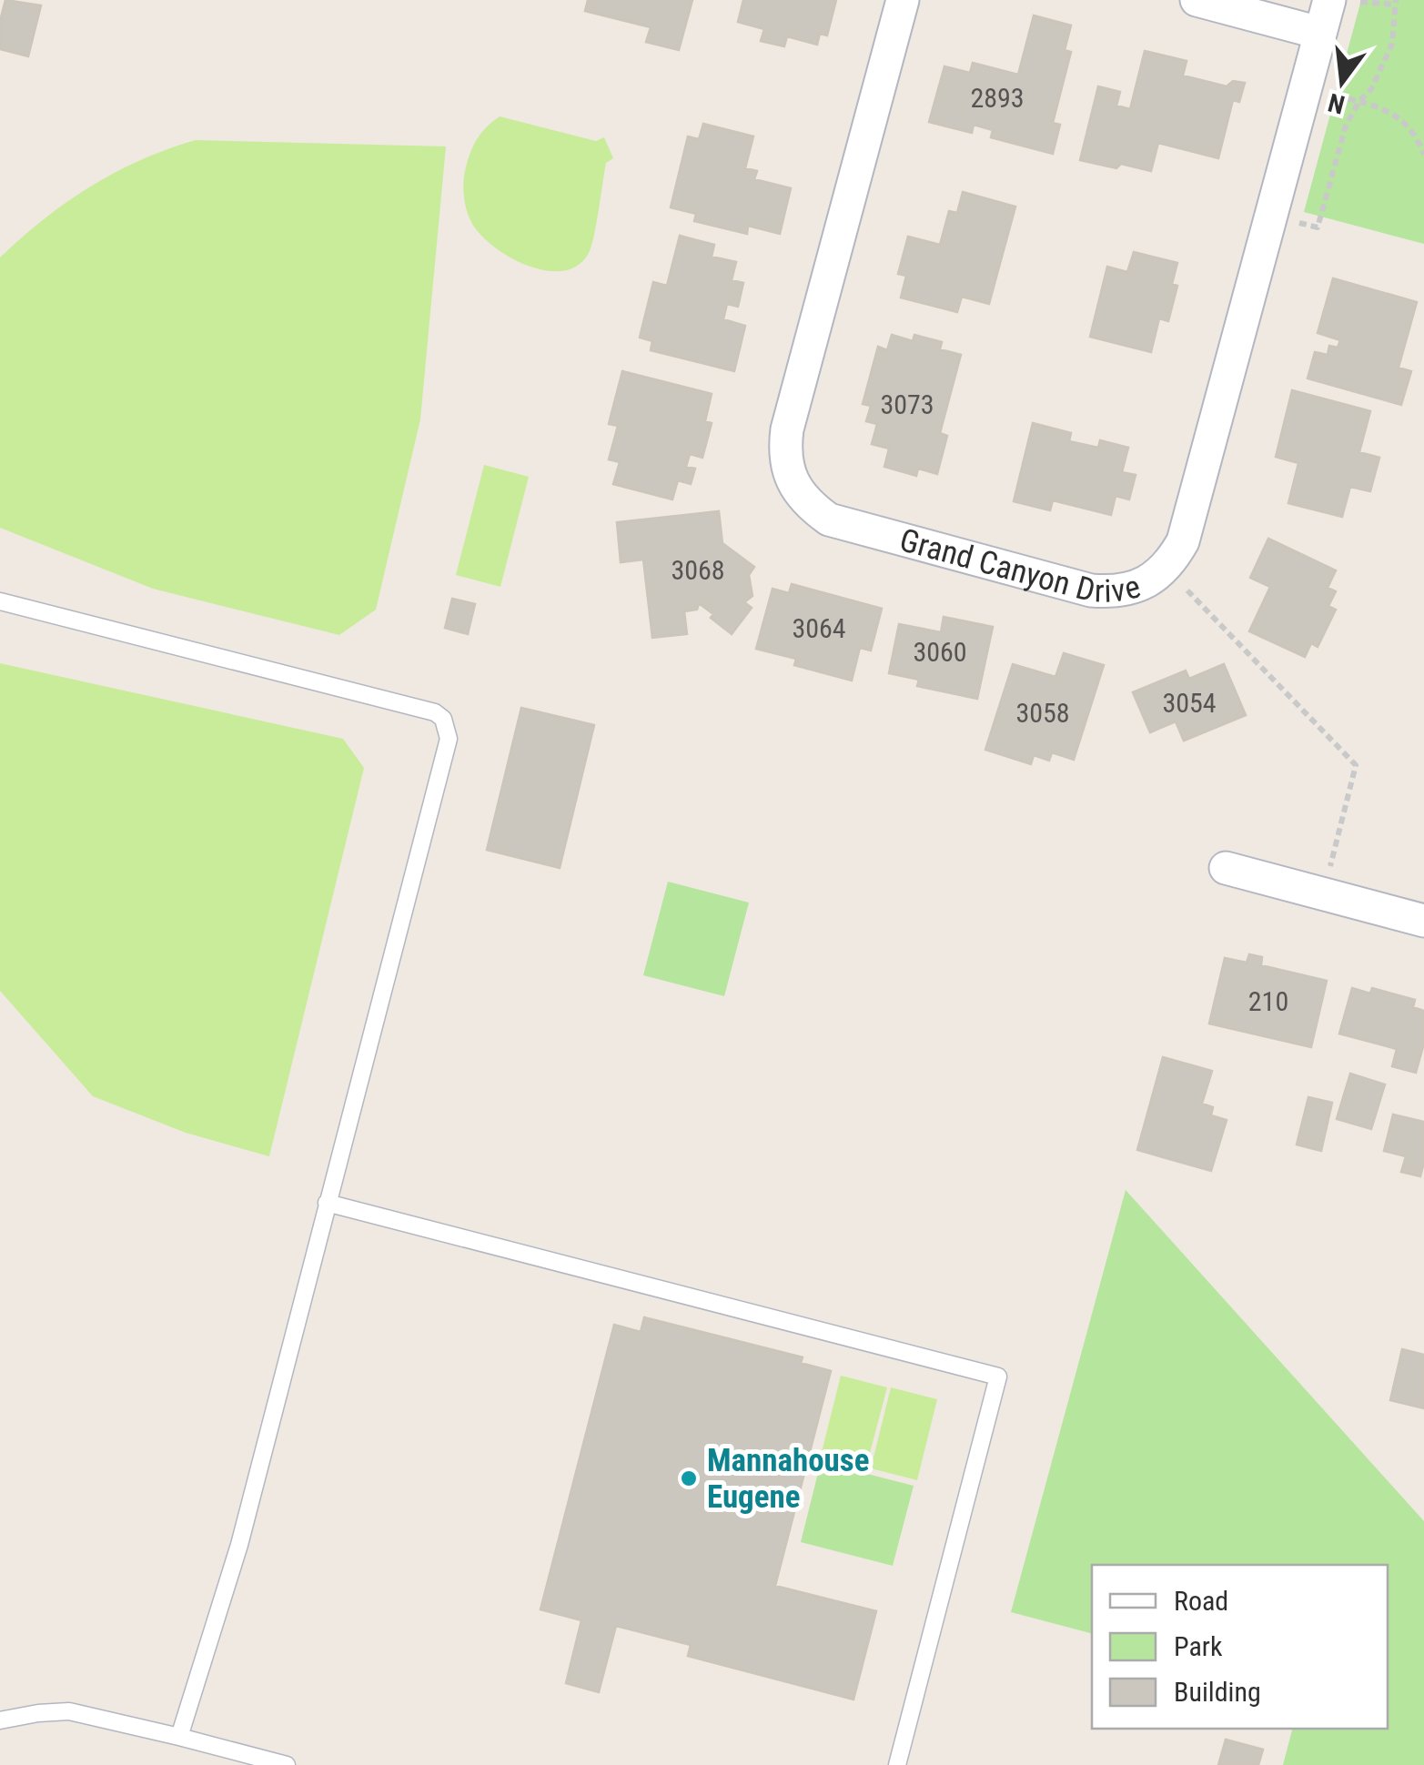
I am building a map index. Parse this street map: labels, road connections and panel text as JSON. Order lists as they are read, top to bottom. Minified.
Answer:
{"streets":{"street":["Grand Canyon Drive"]},"places":["Mannahouse Eugene"],"house_numbers":["2893","3073","3068","3064","3060","3054","3058","210"],"legend":["Road","Park","Building"],"north":"bottom"}
